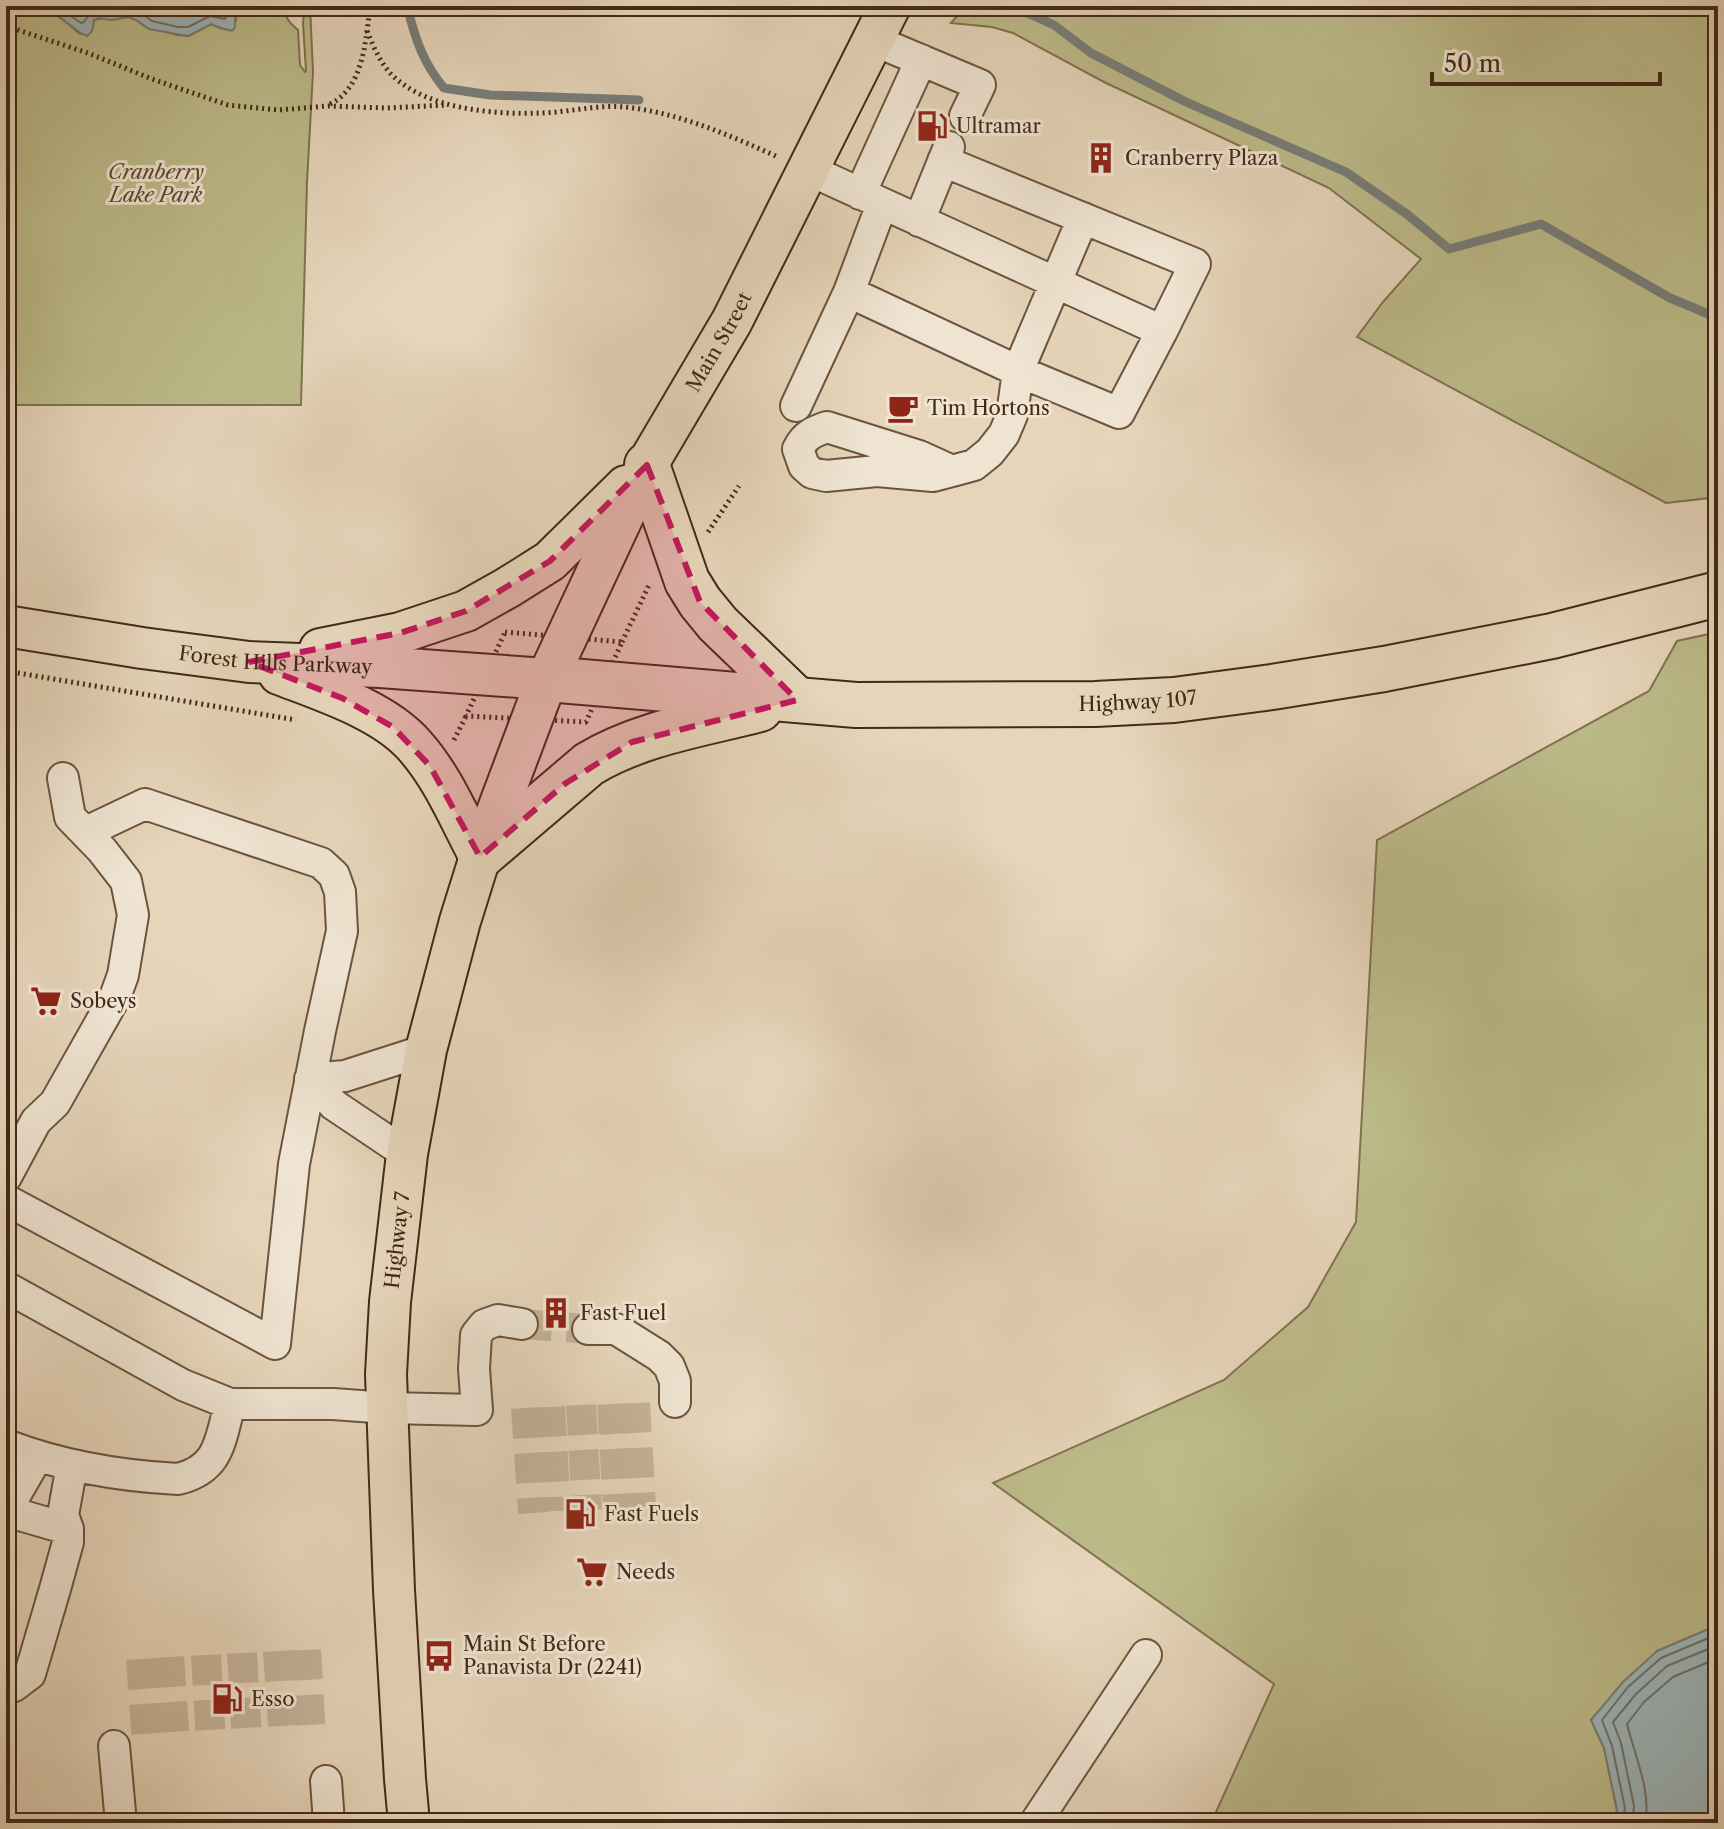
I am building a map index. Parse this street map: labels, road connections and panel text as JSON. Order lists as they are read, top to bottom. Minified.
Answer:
{"streets":{"highway":["Highway 107"],"main road":["Main Street","Forest Hills Parkway","Highway 7"]},"crossings":[["Main Street","Forest Hills Parkway"],["Main Street","Highway 107"],["Main Street","Highway 7"],["Forest Hills Parkway","Highway 107"],["Forest Hills Parkway","Highway 7"],["Highway 107","Highway 7"]],"parks":["Cranberry Lake Park"],"places":{"fuel station":["Ultramar","Fast Fuels","Esso"],"building":["Cranberry Plaza","Fast Fuel"],"cafe":["Tim Hortons"],"supermarket":["Sobeys","Needs"],"bus stop":["Main St Before Panavista Dr (2241)"]},"scale_bar":"50 m"}
